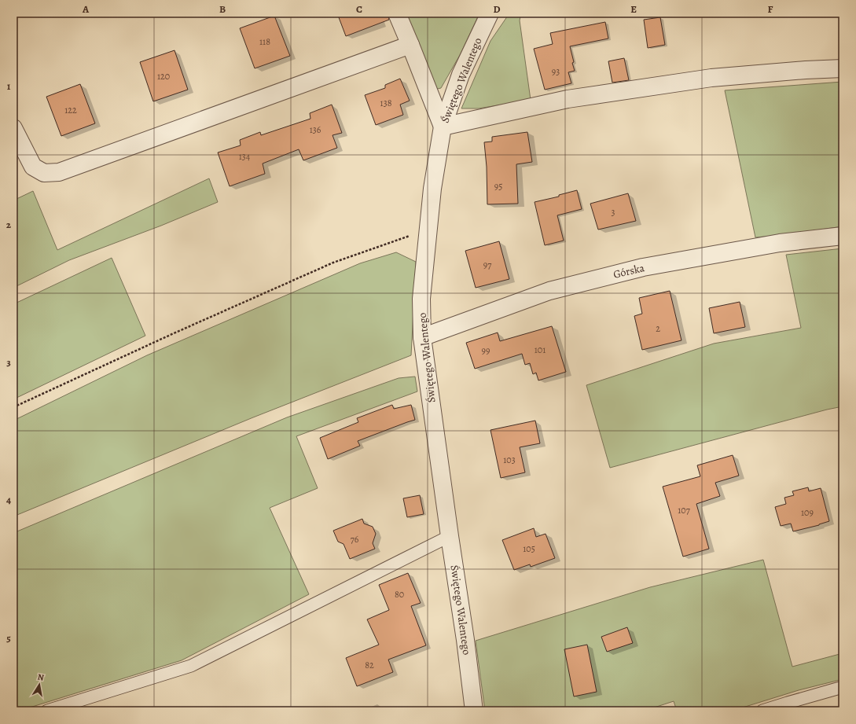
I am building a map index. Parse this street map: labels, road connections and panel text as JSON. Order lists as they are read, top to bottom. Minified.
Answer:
{"streets":{"street":["Świętego Walentego","Górska"]},"crossings":[["Świętego Walentego","Górska"]],"house_numbers":["118","93","120","138","122","136","134","95","3","97","2","101","99","103","107","109","76","105","80","82"],"north":"top","grid":{"columns":["A","B","C","D","E","F"],"rows":["1","2","3","4","5"]}}
